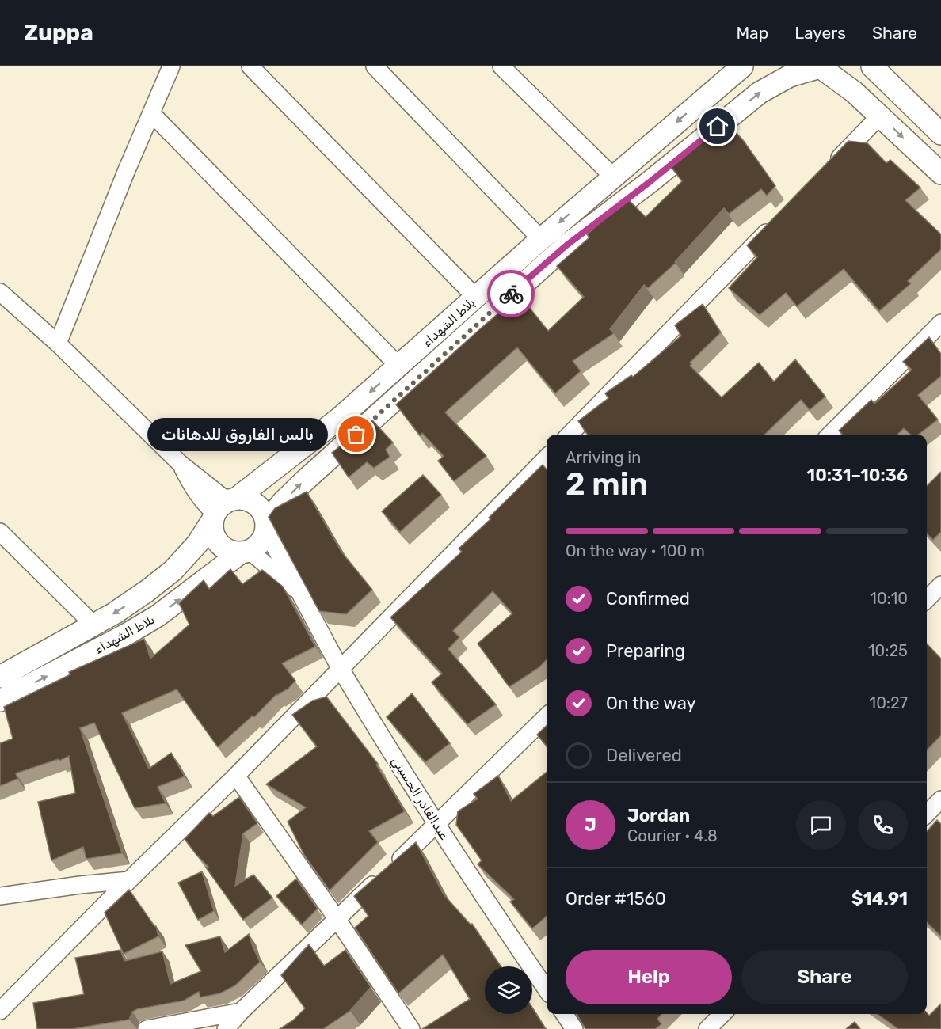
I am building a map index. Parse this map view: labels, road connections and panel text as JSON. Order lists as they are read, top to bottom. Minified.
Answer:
{"streets":{"main road":["بلاط الشهداء"],"street":["عبدالقادر الحسيني"]},"crossings":[["بلاط الشهداء","عبدالقادر الحسيني"]],"places":["بالس الفاروق للدهانات"],"page":{"header":"Zuppa","nav":["Map","Layers","Share"],"bubble":"بالس الفاروق للدهانات","heading":["2 min","Arriving in","10:31–10:36"],"panel":["Jordan","Courier · 4.8","Order #1560","$14.91"],"bar":"On the way · 100 m","list":[["Confirmed","10:10"],["Preparing","10:25"],["On the way","10:27"],"Delivered"],"round":"J","buttons":["Help","Share"]}}
